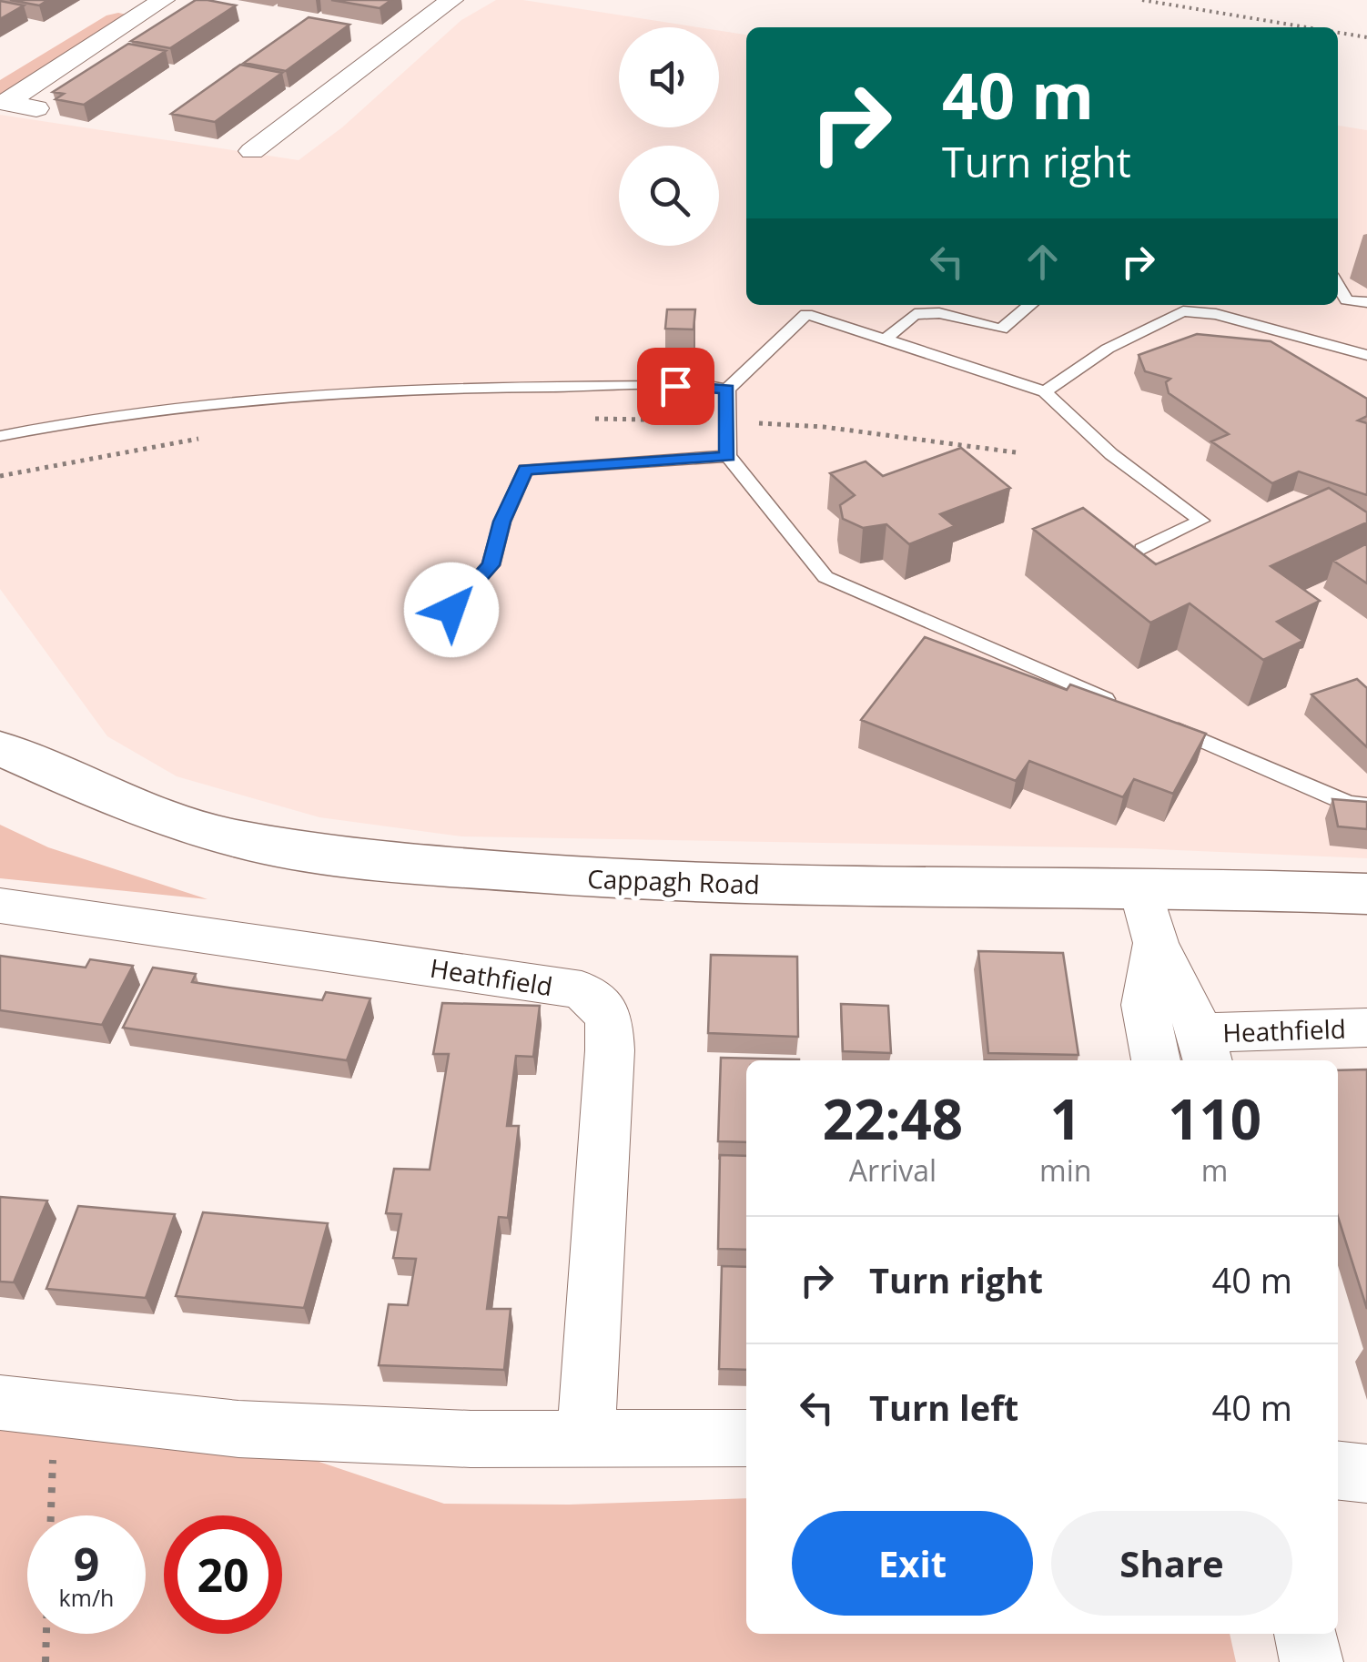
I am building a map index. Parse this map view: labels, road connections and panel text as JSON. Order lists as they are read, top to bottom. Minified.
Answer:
{"streets":{"street":["Cappagh Road","Heathfield"]},"crossings":[["Cappagh Road","Heathfield"]],"page":{"turn":["40 m","Turn right"],"eta":["22:48","Arrival","1","min","110","m"],"list":[{"name":"Turn right","value":"40 m"},{"name":"Turn left","value":"40 m"}],"buttons":["Exit","Share"],"speed":"9 km/h","limit":"20"}}
